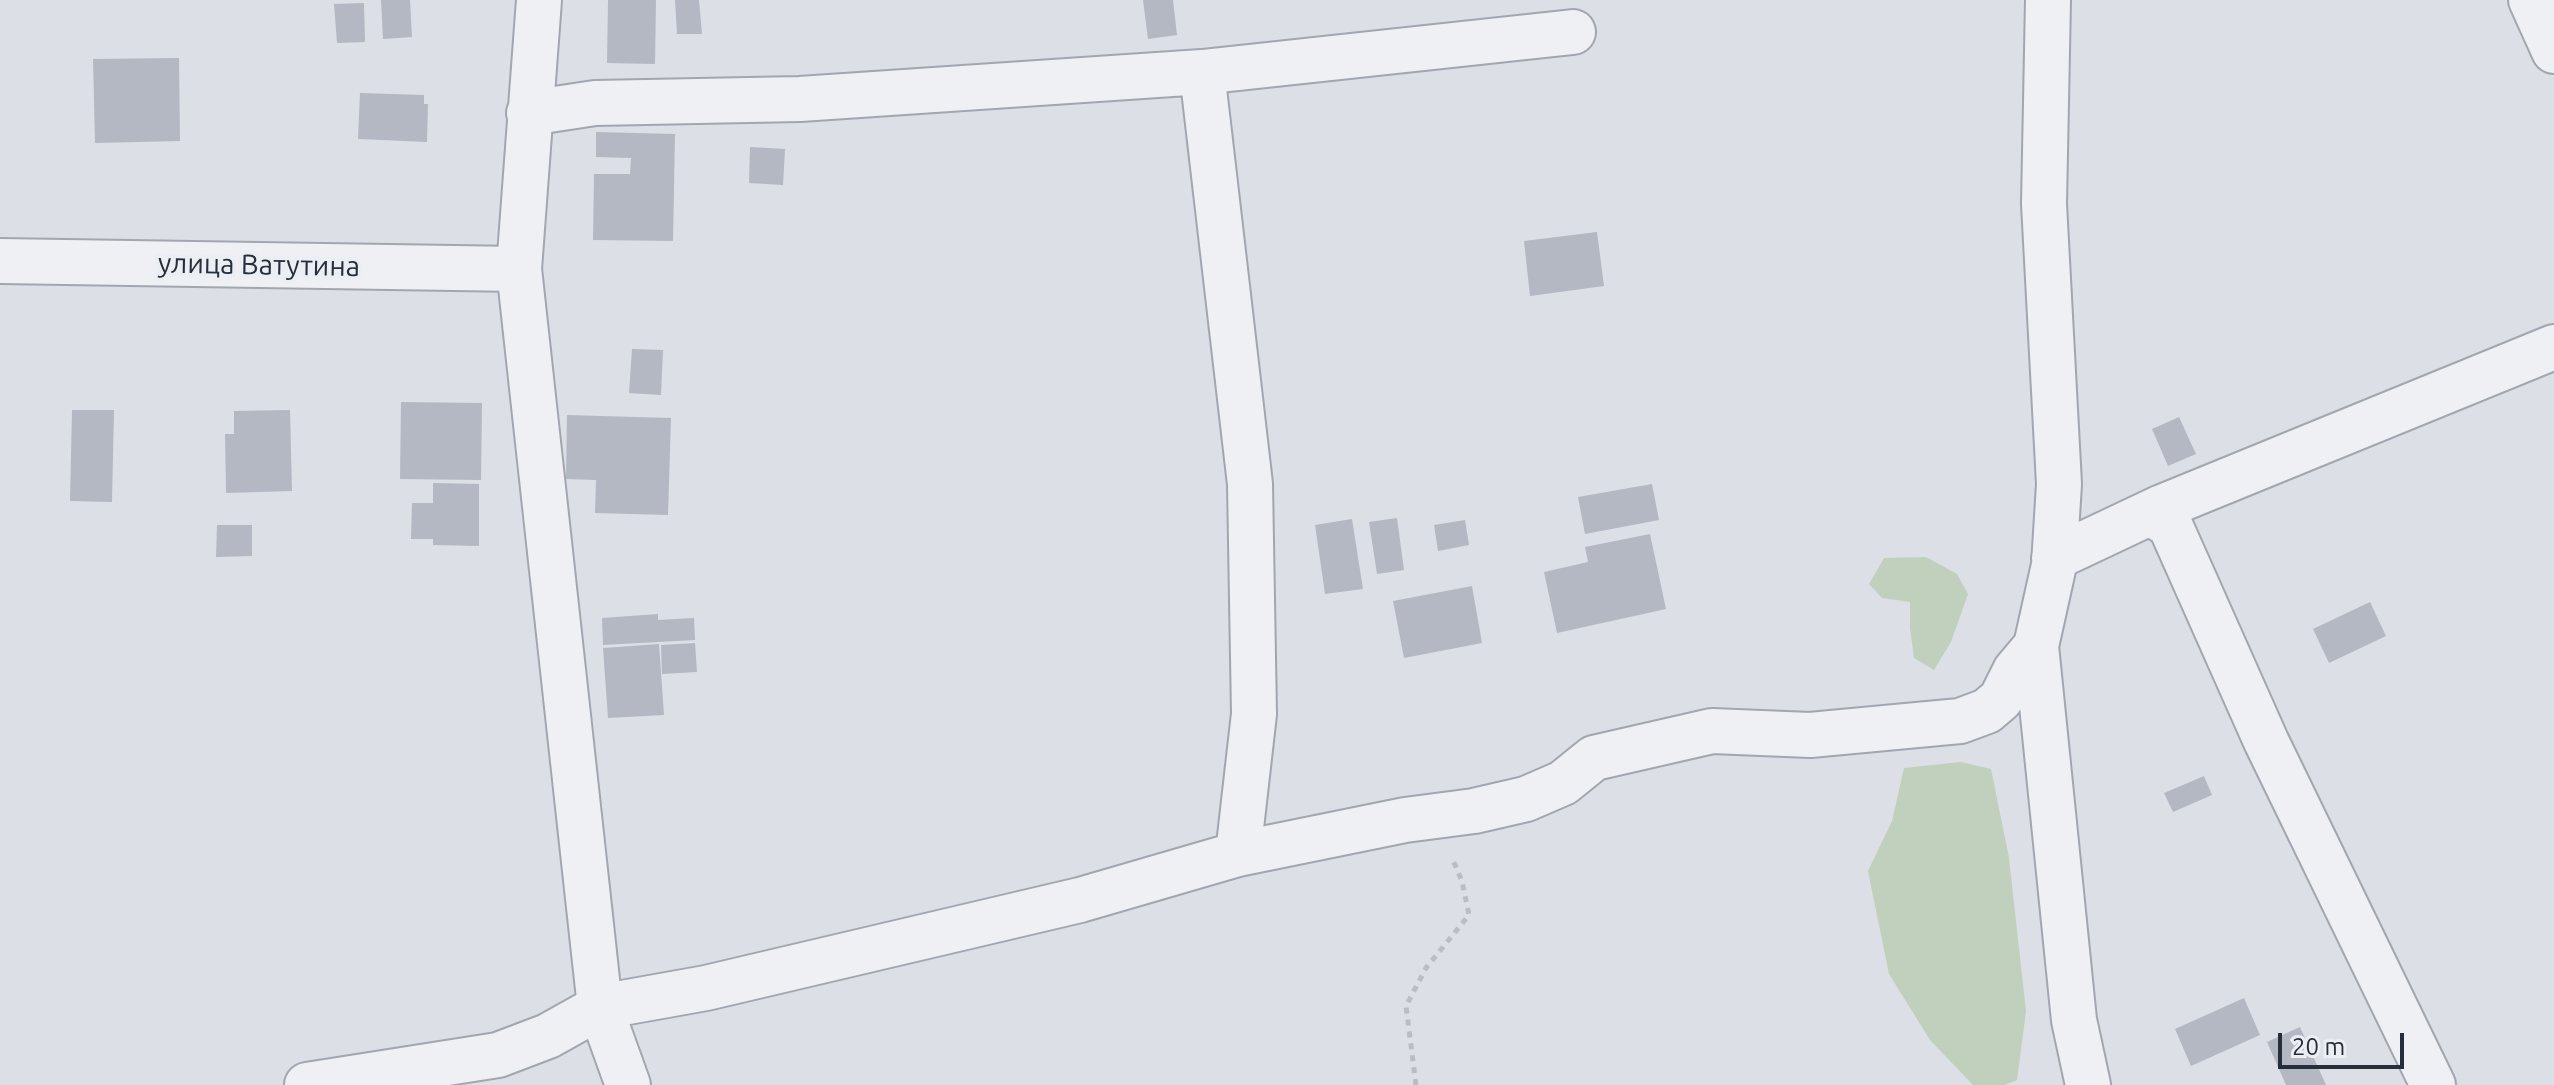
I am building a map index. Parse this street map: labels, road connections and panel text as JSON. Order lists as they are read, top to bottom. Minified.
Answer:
{"streets":{"street":["улица Ватутина"]},"scale_bar":"20 m"}
